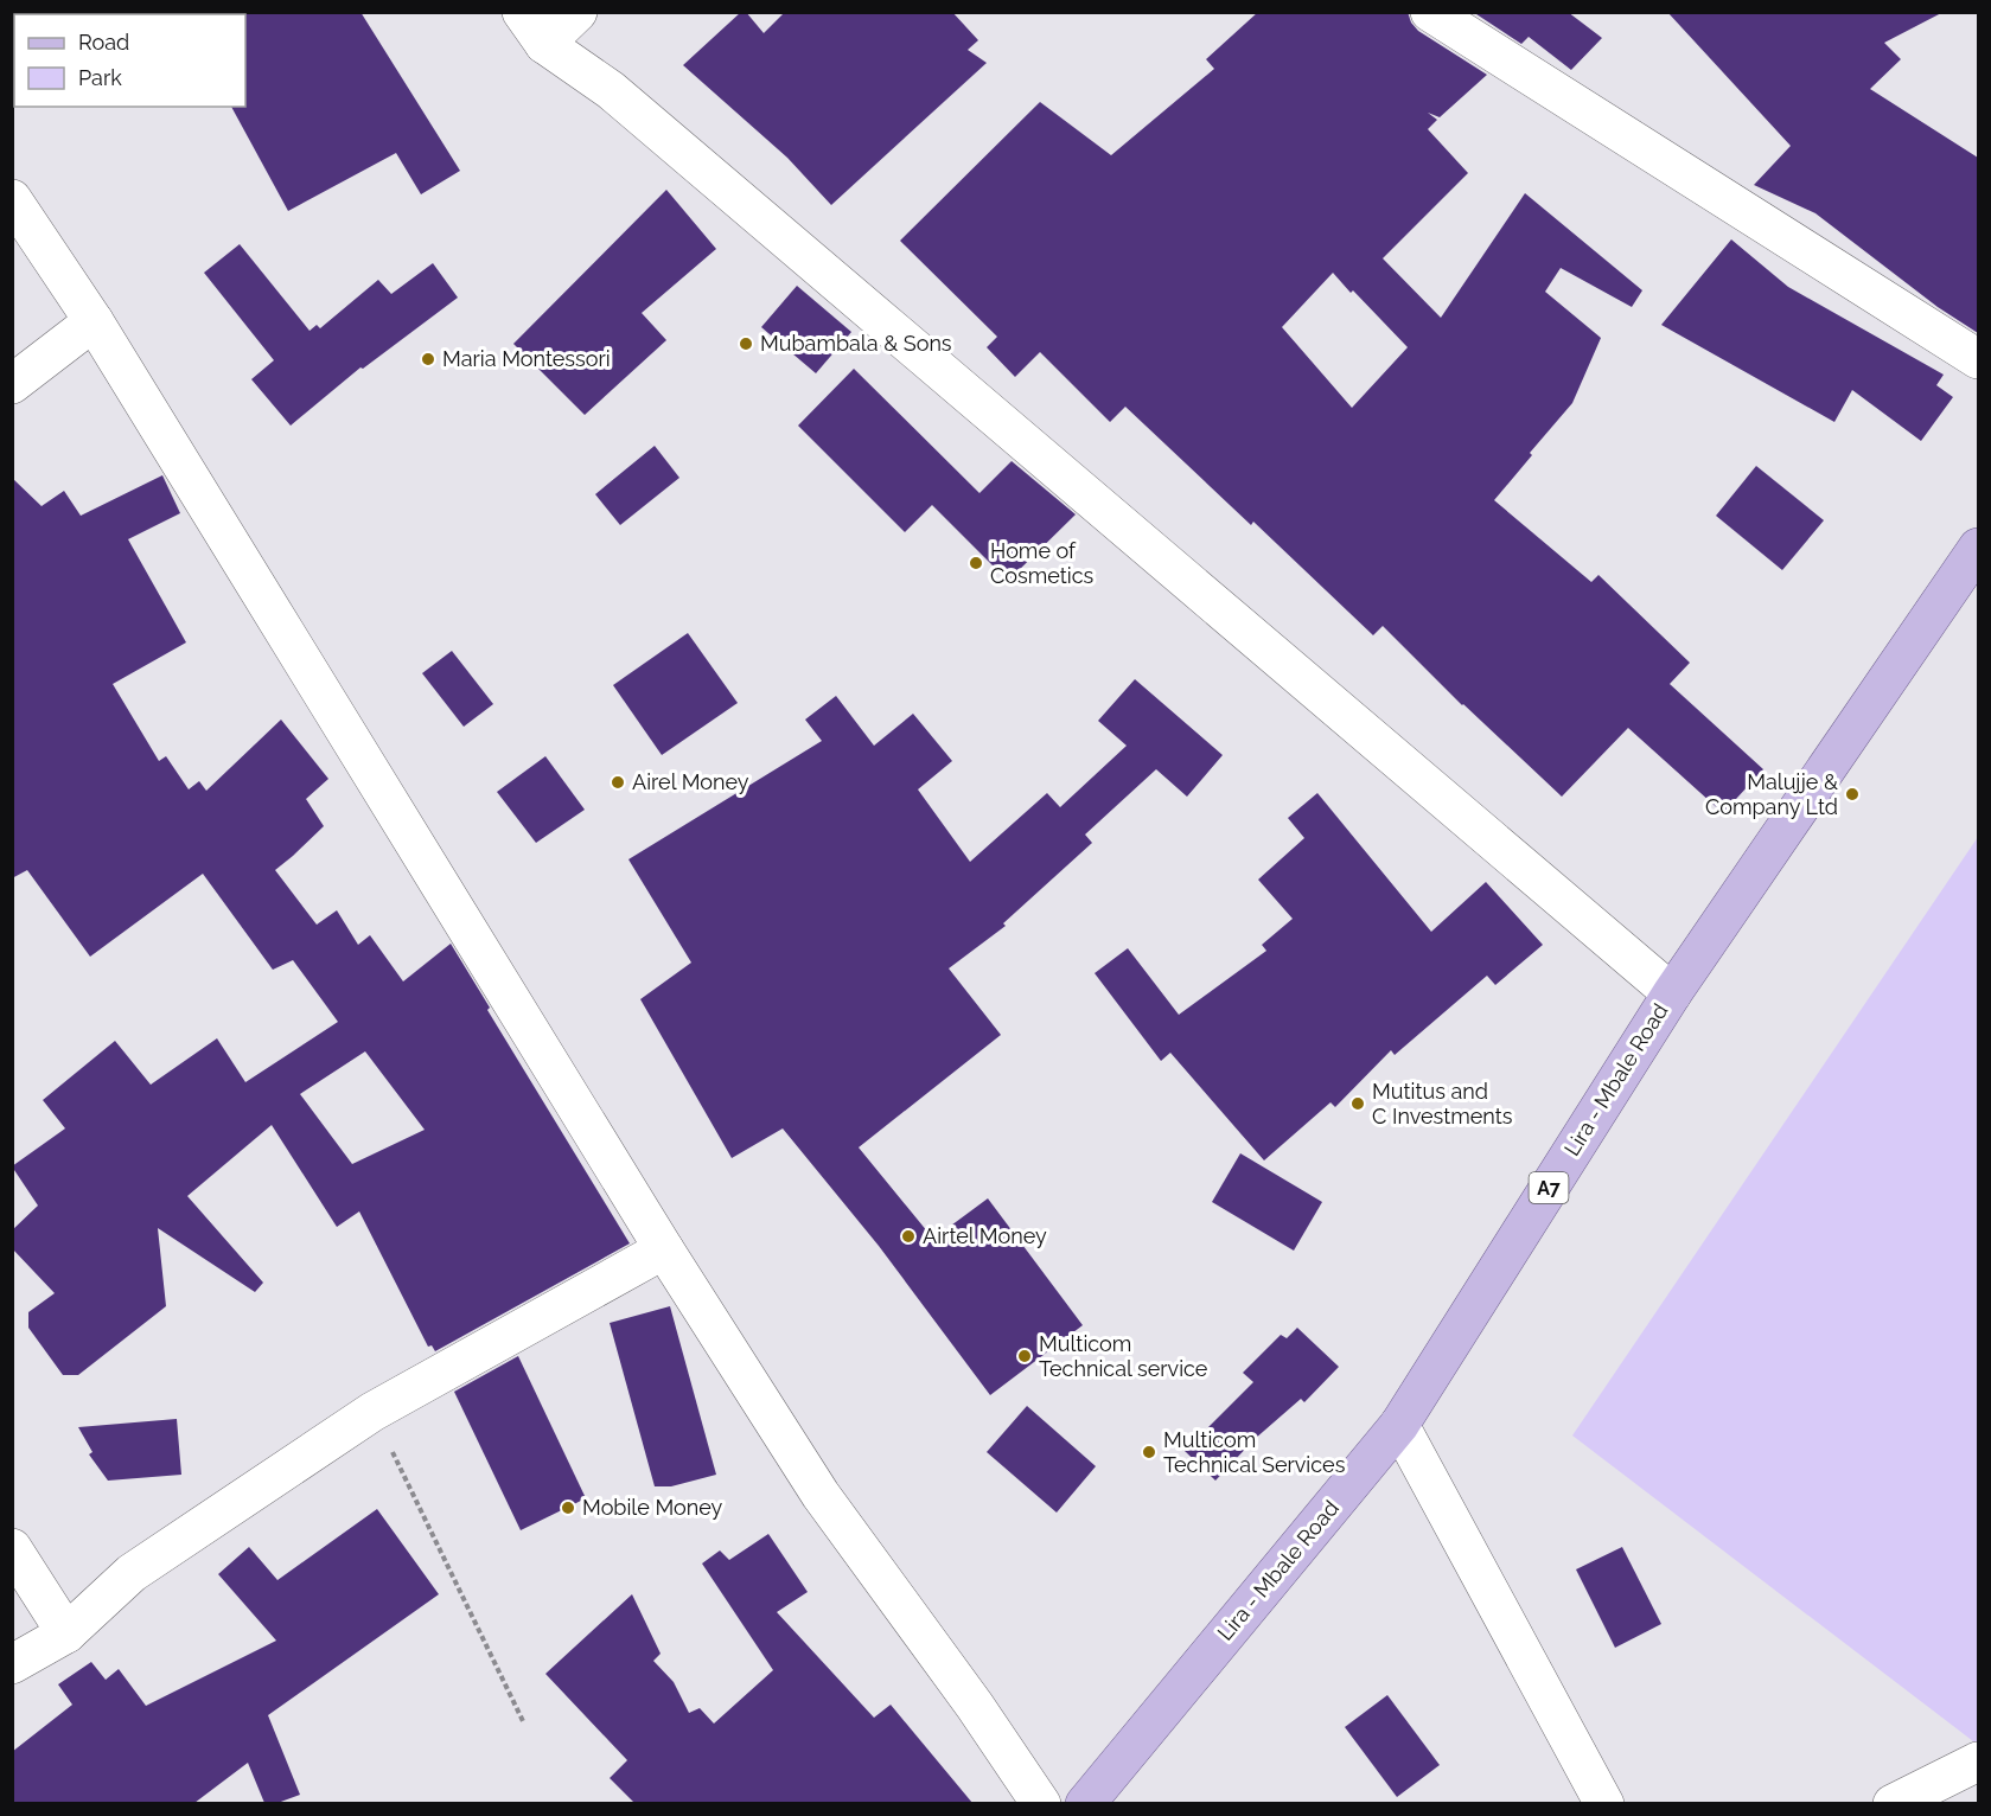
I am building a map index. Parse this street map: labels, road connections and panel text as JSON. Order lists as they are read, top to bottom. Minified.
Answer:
{"streets":{"main road":["Lira - Mbale Road","A7"]},"places":["Mubambala & Sons","Maria Montessori","Home of Cosmetics","Airel Money","Malujje & Company Ltd","Mutitus and C Investments","Airtel Money","Multicom Technical service","Multicom Technical Services","Mobile Money"],"legend":["Road","Park"]}
